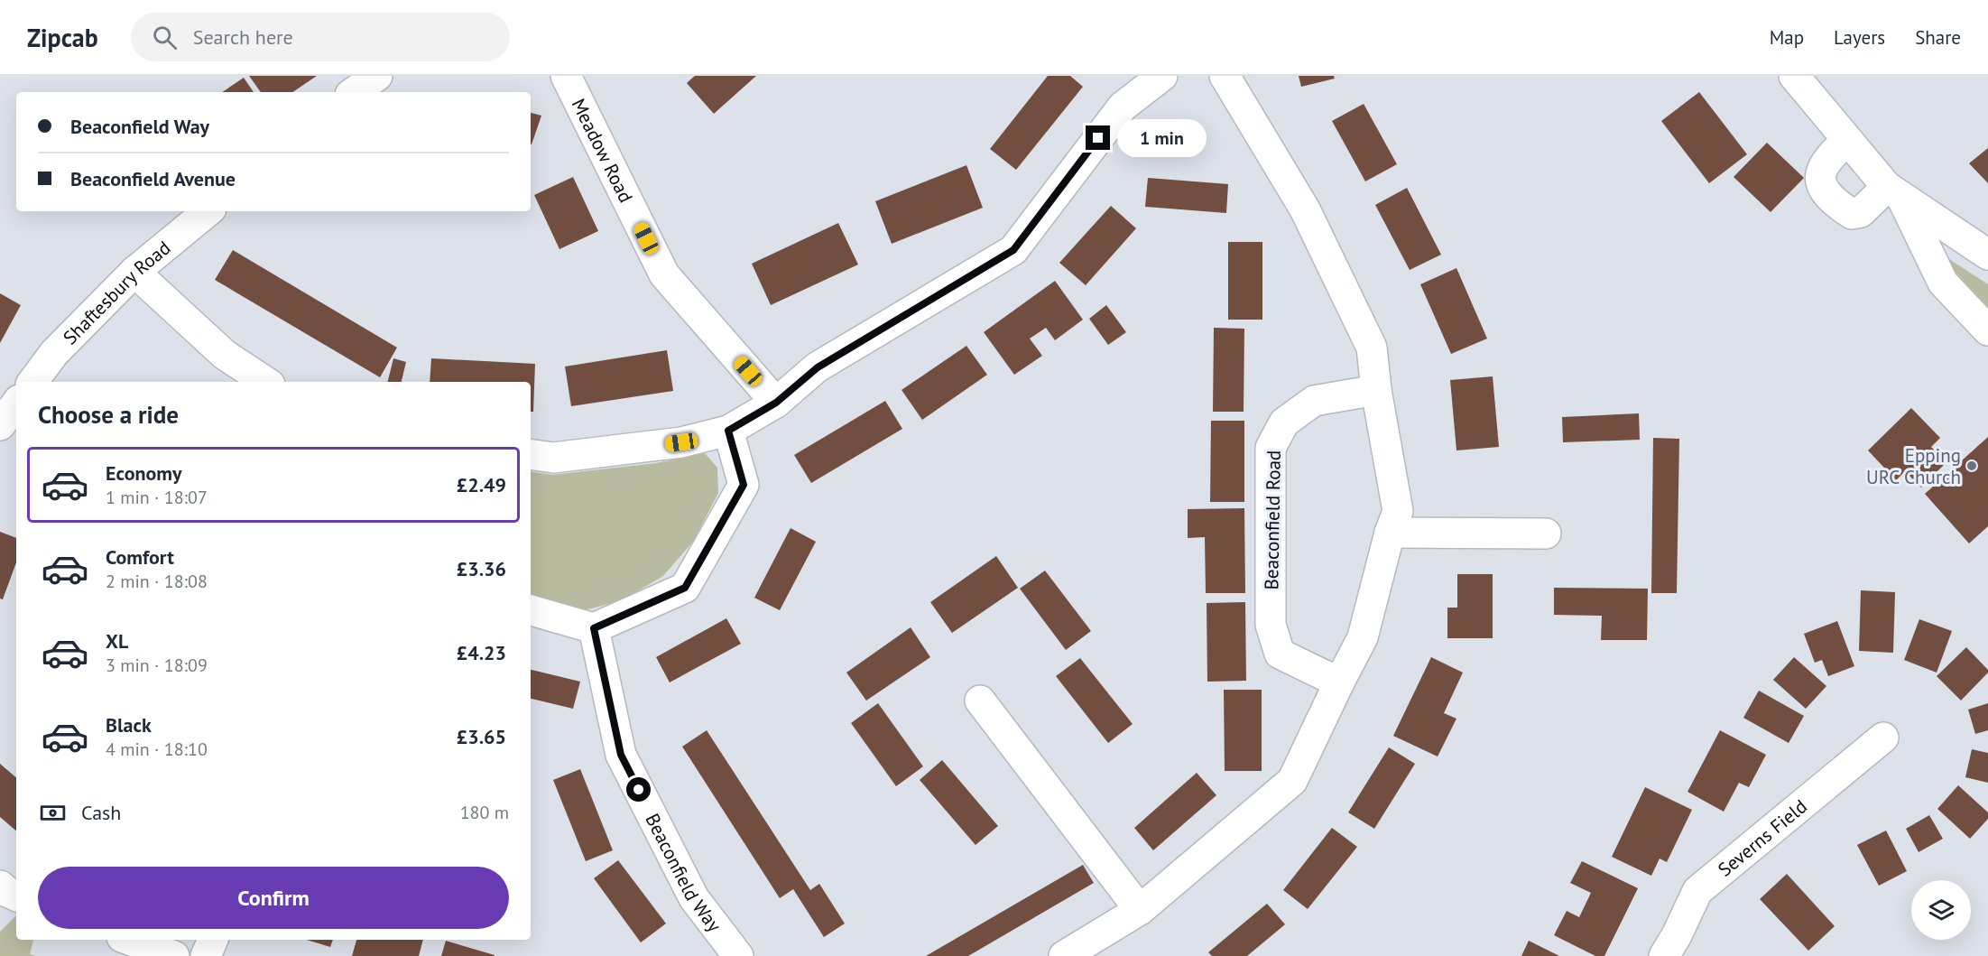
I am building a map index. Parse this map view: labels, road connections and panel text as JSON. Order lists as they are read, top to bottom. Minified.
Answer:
{"streets":{"street":["Meadow Road","Shaftesbury Road","Beaconfield Road","Severns Field","Beaconfield Way"]},"places":["Epping URC Church"],"page":{"header":"Zipcab","search":"Search here","nav":["Map","Layers","Share"],"banner":["Beaconfield Way","Beaconfield Avenue"],"bubble":"1 min","heading":"Choose a ride","list":[{"name":"Economy","note":"1 min · 18:07","value":"£2.49"},{"name":"Comfort","note":"2 min · 18:08","value":"£3.36"},{"name":"XL","note":"3 min · 18:09","value":"£4.23"},{"name":"Black","note":"4 min · 18:10","value":"£3.65"}],"pay":["Cash","180 m"],"buttons":"Confirm"}}
